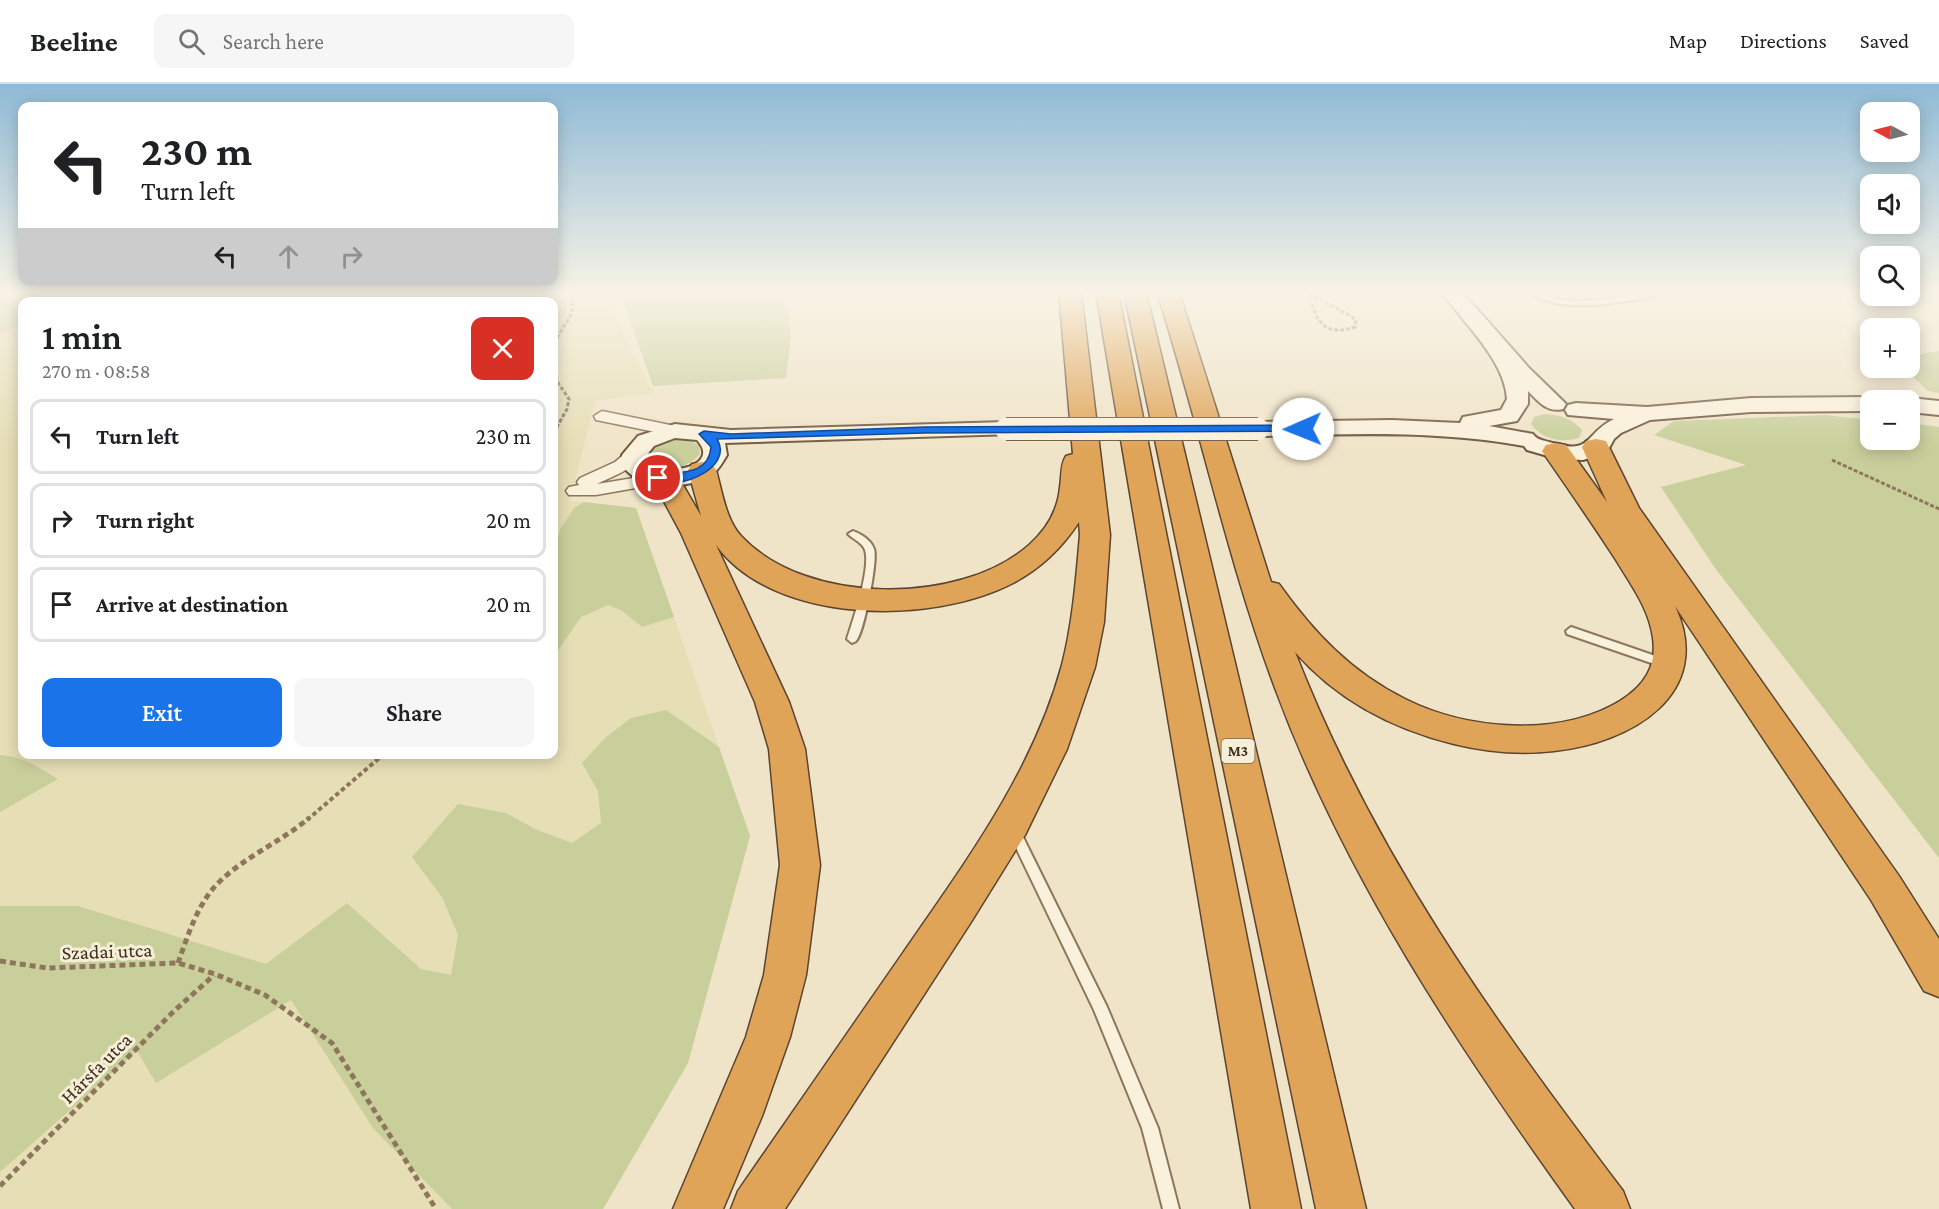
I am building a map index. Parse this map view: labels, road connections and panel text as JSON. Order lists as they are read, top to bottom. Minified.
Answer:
{"streets":{"highway":["M3"],"path":["Szadai utca","Hársfa utca"]},"crossings":[["Szadai utca","Hársfa utca"]],"north":"left","page":{"header":"Beeline","search":"Search here","nav":["Map","Directions","Saved"],"map_buttons":["+","−"],"turn":["230 m","Turn left"],"heading":["1 min","270 m · 08:58"],"list":[{"name":"Turn left","value":"230 m"},{"name":"Turn right","value":"20 m"},{"name":"Arrive at destination","value":"20 m"}],"buttons":["Exit","Share"]}}
